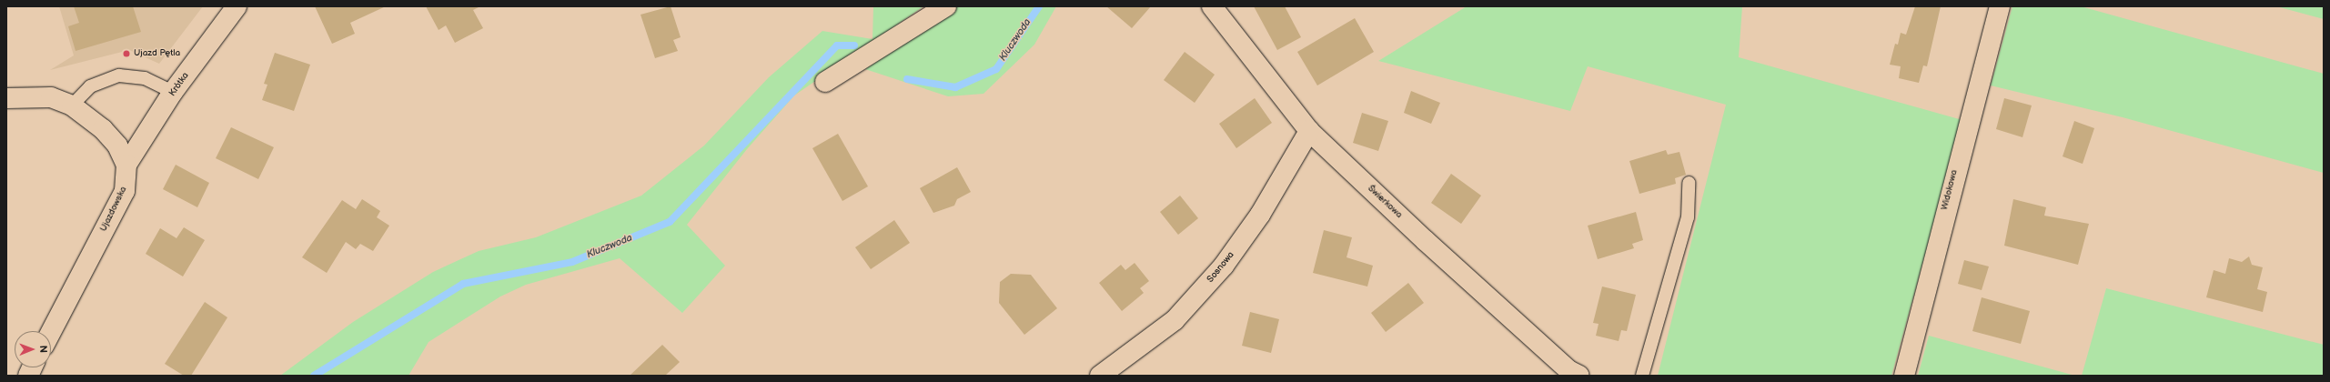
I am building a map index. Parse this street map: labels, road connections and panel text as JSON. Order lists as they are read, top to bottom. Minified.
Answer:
{"streets":{"street":["Krótka","Widokowa","Świerkowa","Ujazdowska","Sosnowa"]},"crossings":[["Krótka","Ujazdowska"],["Świerkowa","Sosnowa"]],"water":["Kluczwoda"],"places":["Ujazd Pętla"],"north":"right"}
